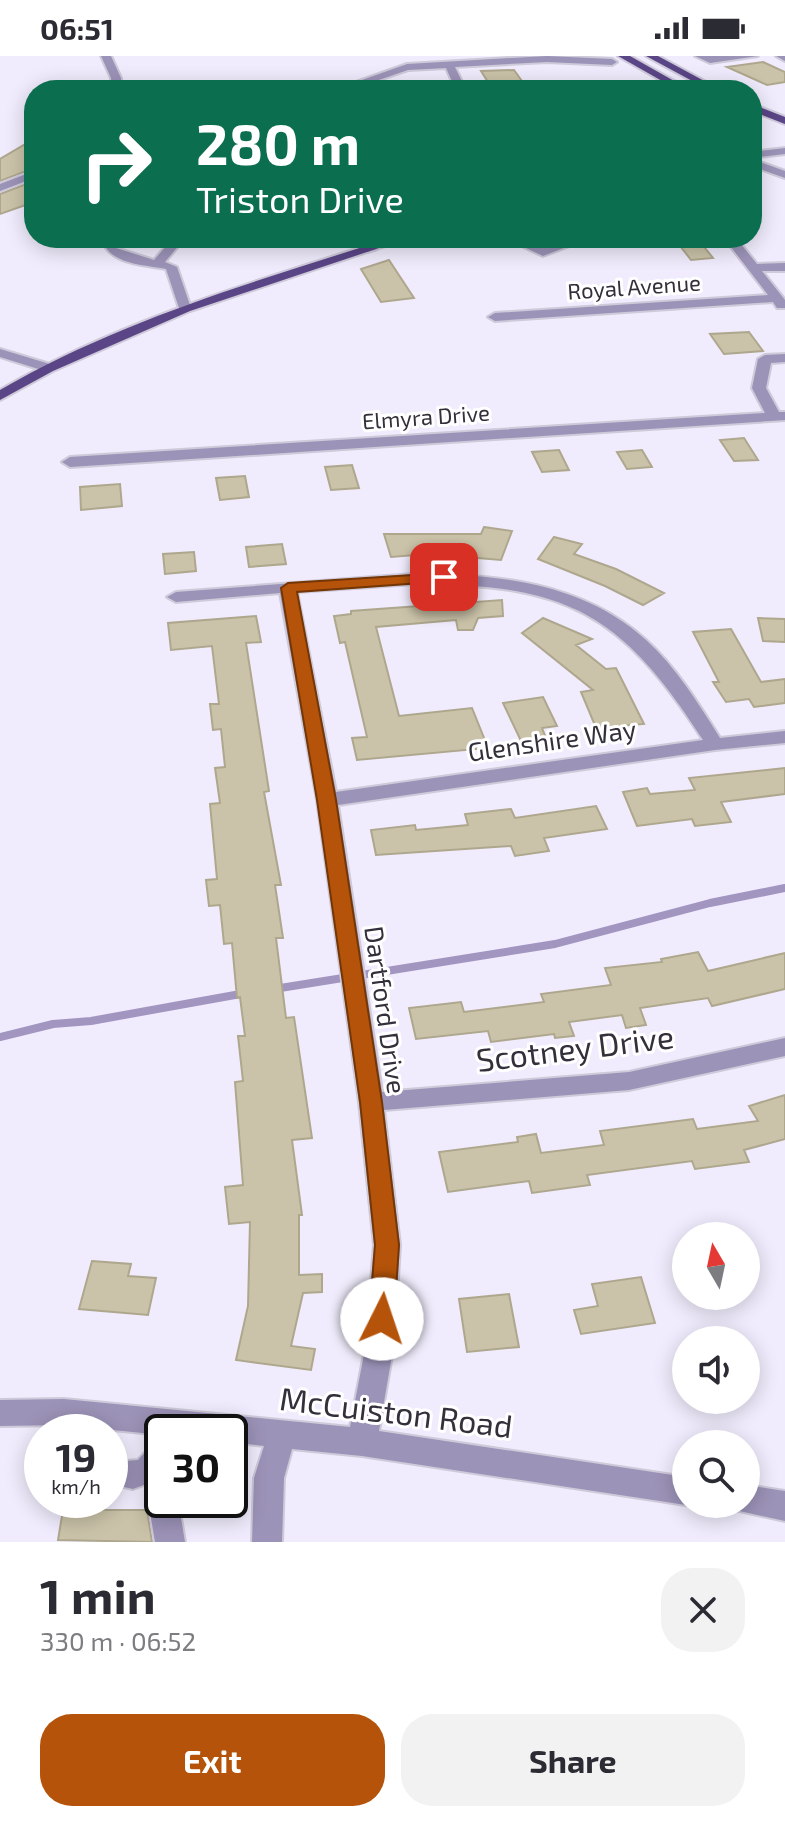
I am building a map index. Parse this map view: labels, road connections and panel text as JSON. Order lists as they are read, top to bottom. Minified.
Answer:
{"streets":{"street":["Royal Avenue","Elmyra Drive","Glenshire Way","Dartford Drive","Scotney Drive","McCuiston Road"]},"crossings":[["Glenshire Way","Dartford Drive"],["Dartford Drive","Scotney Drive"],["Dartford Drive","McCuiston Road"]],"north":"top","page":{"status":"06:51","turn":["280 m","Triston Drive"],"speed":"19 km/h","limit":"30","heading":["1 min","330 m · 06:52"],"buttons":["Exit","Share"]}}
